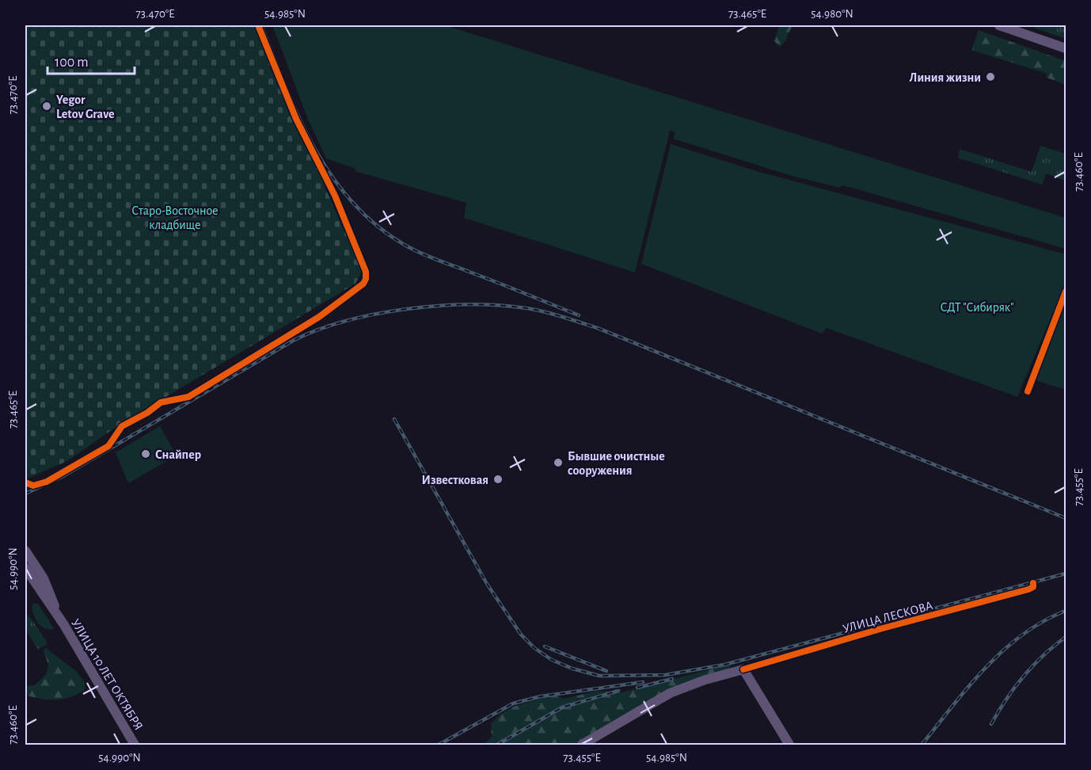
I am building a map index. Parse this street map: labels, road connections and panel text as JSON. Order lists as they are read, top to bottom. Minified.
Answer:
{"streets":{"main road":["УЛИЦА ЛЕСКОВА","УЛИЦА 10 ЛЕТ ОКТЯБРЯ"]},"parks":["Старо-Восточное кладбище","СДТ \"Сибиряк\""],"places":["Линия жизни","Yegor Letov Grave","Снайпер","Бывшие очистные сооружения","Известковая"],"scale_bar":"100 m","coordinates":["73.470°E","54.985°N","73.465°E","54.980°N","73.460°E","73.455°E","54.990°N"]}
